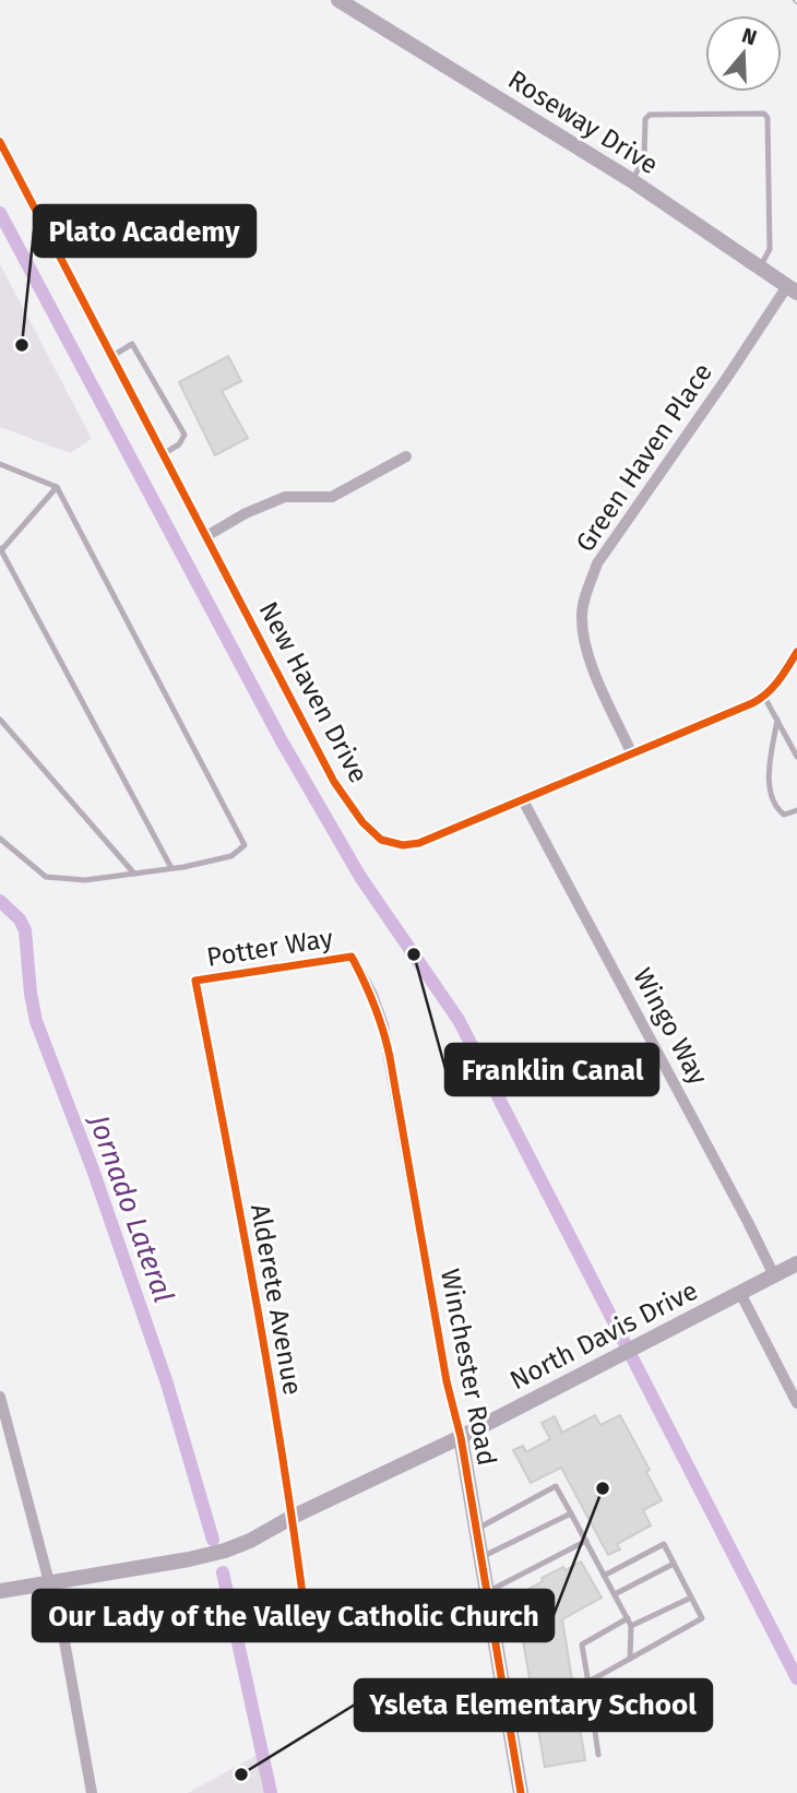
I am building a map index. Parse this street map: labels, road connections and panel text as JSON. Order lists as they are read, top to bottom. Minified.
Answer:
{"streets":{"street":["Roseway Drive","Green Haven Place","New Haven Drive","Potter Way","Wingo Way","Alderete Avenue","North Davis Drive","Winchester Road"]},"crossings":[["Roseway Drive","Green Haven Place"],["Green Haven Place","New Haven Drive"],["New Haven Drive","Wingo Way"],["Potter Way","Alderete Avenue"],["Potter Way","Winchester Road"],["Wingo Way","North Davis Drive"],["Alderete Avenue","North Davis Drive"],["North Davis Drive","Winchester Road"]],"water":["Jornado Lateral"],"places":["Plato Academy","Franklin Canal","Our Lady of the Valley Catholic Church","Ysleta Elementary School"],"north":"top"}
